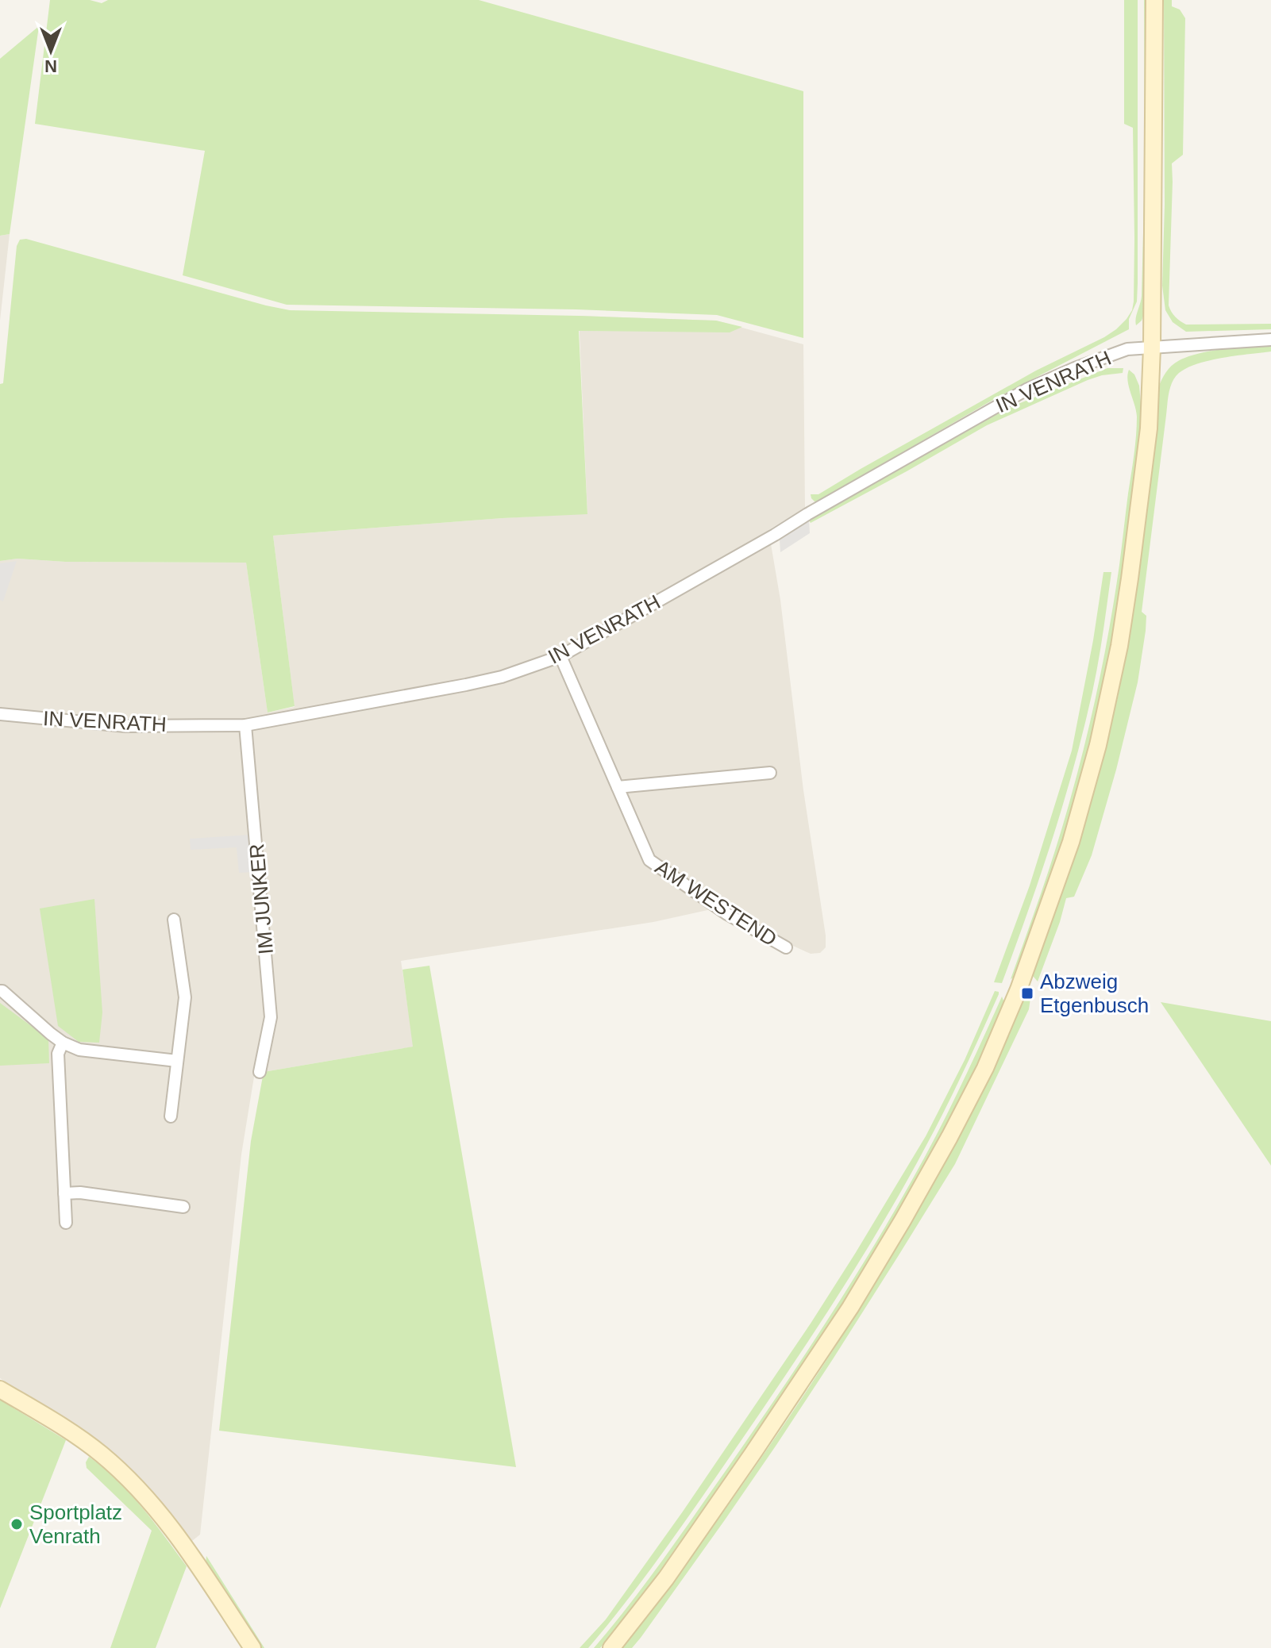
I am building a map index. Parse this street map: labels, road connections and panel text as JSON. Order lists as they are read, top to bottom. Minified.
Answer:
{"streets":{"street":["IN VENRATH","IM JUNKER","AM WESTEND"]},"crossings":[["IN VENRATH","IM JUNKER"],["IN VENRATH","AM WESTEND"]],"places":{"transit":["Abzweig Etgenbusch"],"other":["Sportplatz Venrath"]},"north":"bottom"}
